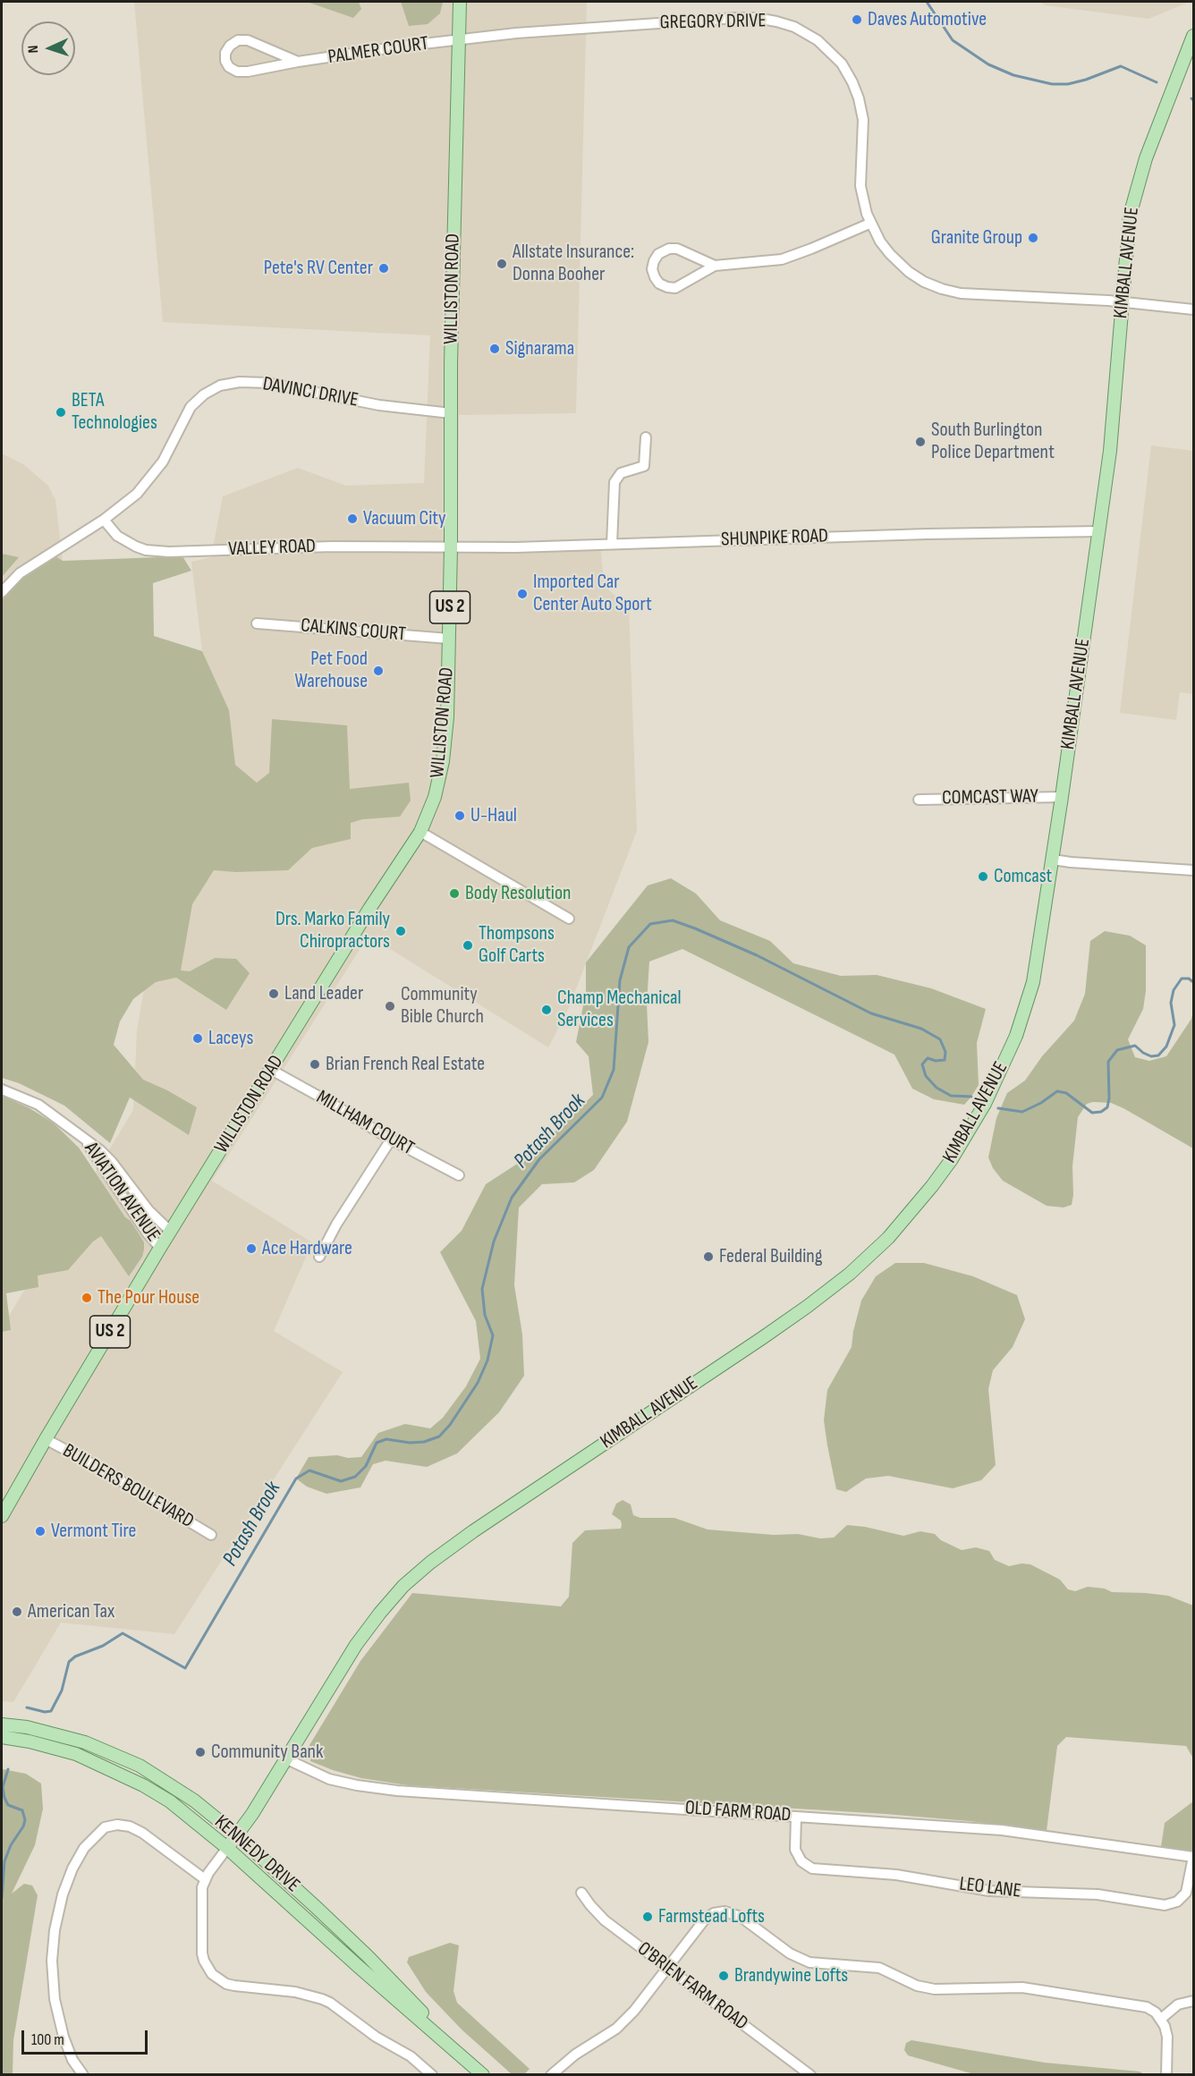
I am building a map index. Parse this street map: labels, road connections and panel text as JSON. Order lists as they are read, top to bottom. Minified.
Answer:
{"streets":{"main road":["KIMBALL AVENUE","WILLISTON ROAD","US 2","KENNEDY DRIVE"],"street":["GREGORY DRIVE","PALMER COURT","DAVINCI DRIVE","SHUNPIKE ROAD","VALLEY ROAD","CALKINS COURT","COMCAST WAY","MILLHAM COURT","AVIATION AVENUE","BUILDERS BOULEVARD","OLD FARM ROAD","LEO LANE","O'BRIEN FARM ROAD"]},"crossings":[["GREGORY DRIVE","PALMER COURT"],["GREGORY DRIVE","KIMBALL AVENUE"],["GREGORY DRIVE","WILLISTON ROAD"],["PALMER COURT","WILLISTON ROAD"],["KIMBALL AVENUE","SHUNPIKE ROAD"],["KIMBALL AVENUE","COMCAST WAY"],["KIMBALL AVENUE","OLD FARM ROAD"],["KIMBALL AVENUE","KENNEDY DRIVE"],["WILLISTON ROAD","DAVINCI DRIVE"],["WILLISTON ROAD","SHUNPIKE ROAD"],["WILLISTON ROAD","VALLEY ROAD"],["WILLISTON ROAD","CALKINS COURT"],["WILLISTON ROAD","MILLHAM COURT"],["WILLISTON ROAD","AVIATION AVENUE"],["WILLISTON ROAD","BUILDERS BOULEVARD"],["DAVINCI DRIVE","VALLEY ROAD"],["SHUNPIKE ROAD","VALLEY ROAD"],["OLD FARM ROAD","LEO LANE"]],"water":["Potash Brook"],"places":["Daves Automotive","Granite Group","Allstate Insurance: Donna Booher","Pete's RV Center","Signarama","BETA Technologies","South Burlington Police Department","Vacuum City","Imported Car Center Auto Sport","Pet Food Warehouse","U-Haul","Comcast","Body Resolution","Drs. Marko Family Chiropractors","Thompsons Golf Carts","Land Leader","Community Bible Church","Champ Mechanical Services","Laceys","Brian French Real Estate","Ace Hardware","Federal Building","The Pour House","Vermont Tire","American Tax","Community Bank","Farmstead Lofts","Brandywine Lofts"],"scale_bar":"100 m","north":"left"}
